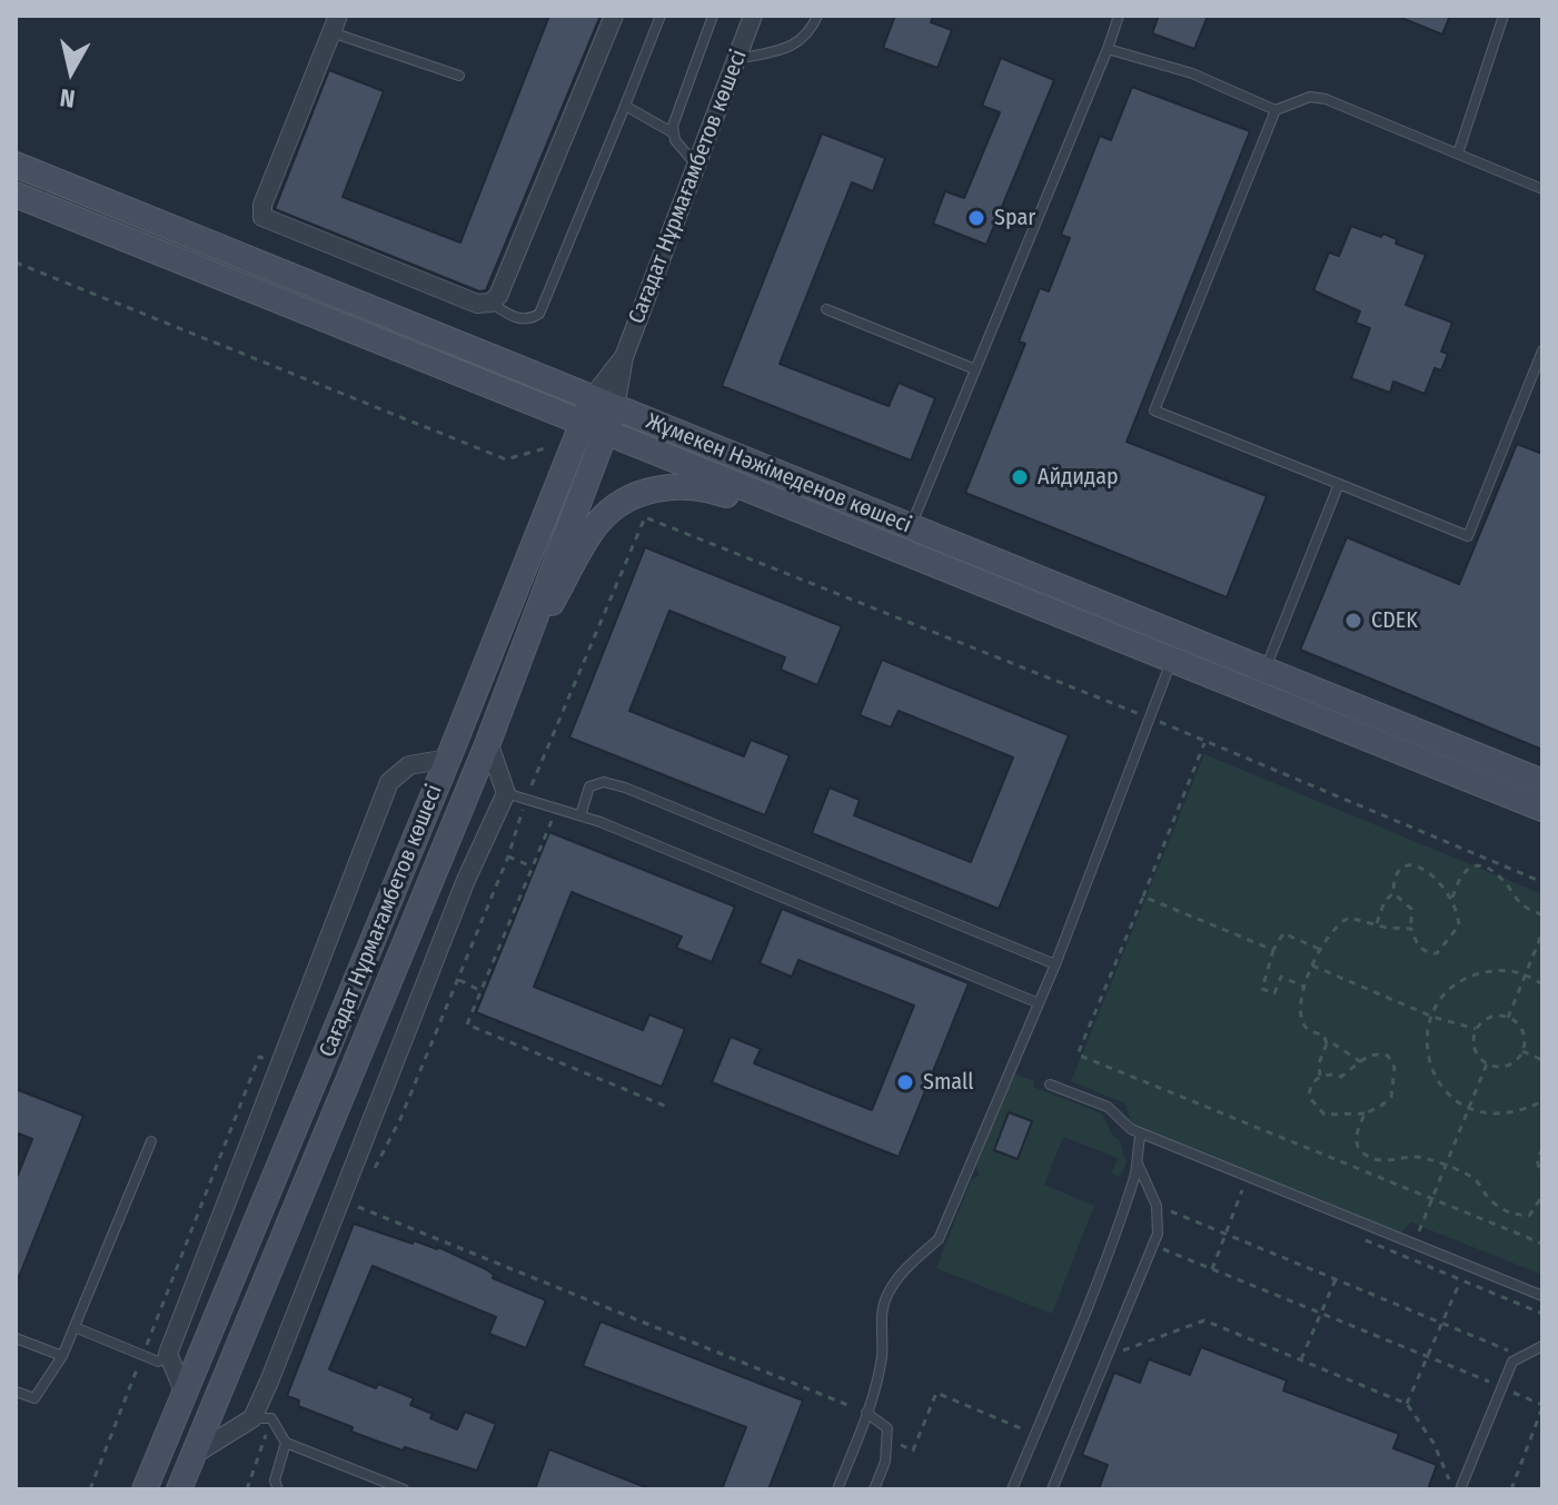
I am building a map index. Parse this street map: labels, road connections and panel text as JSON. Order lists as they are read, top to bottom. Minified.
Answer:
{"streets":{"main road":["Сағадат Нұрмағамбетов көшесі","Жұмекен Нәжімеденов көшесі"]},"crossings":[["Сағадат Нұрмағамбетов көшесі","Жұмекен Нәжімеденов көшесі"]],"places":["Spar","Айдидар","CDEK","Small"],"north":"bottom"}
